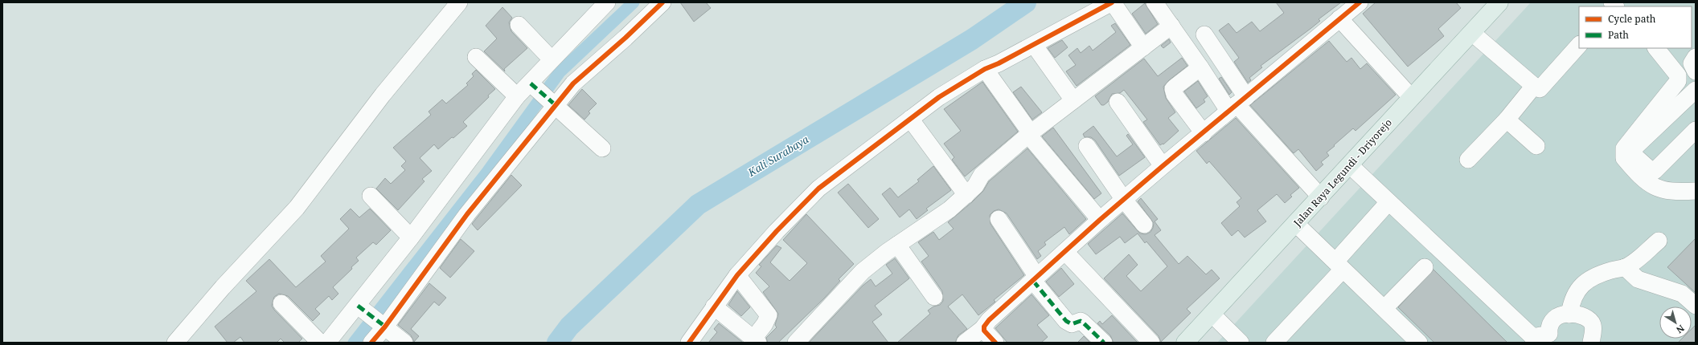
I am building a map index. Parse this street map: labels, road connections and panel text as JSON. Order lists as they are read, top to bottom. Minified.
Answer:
{"streets":{"main road":["Jalan Raya Legundi - Driyorejo"]},"water":["Kali Surabaya"],"legend":["Cycle path","Path"],"north":"bottom right"}
